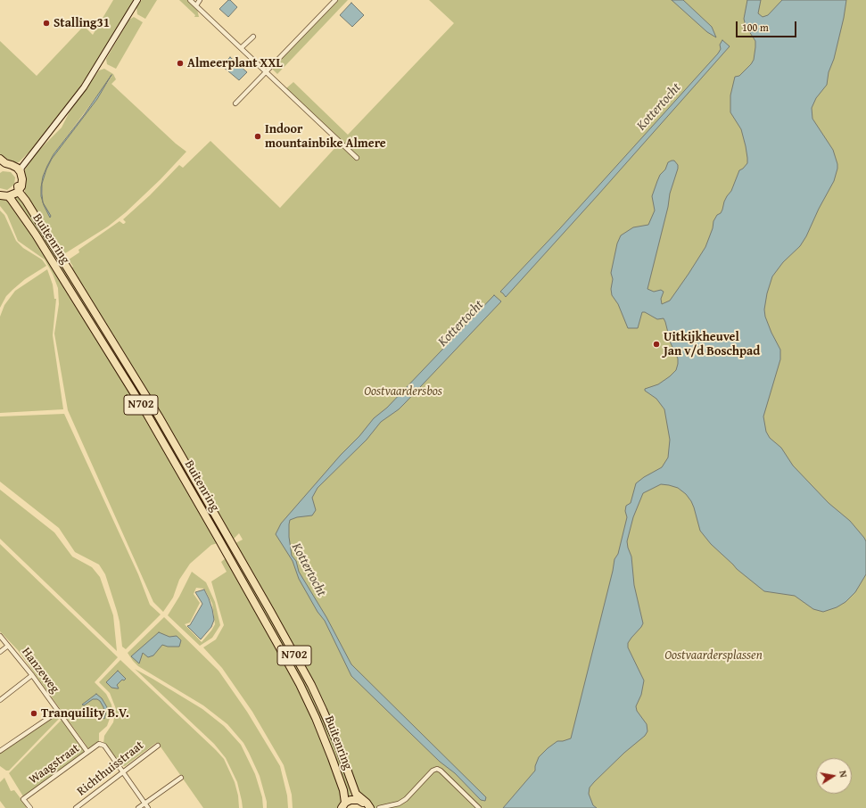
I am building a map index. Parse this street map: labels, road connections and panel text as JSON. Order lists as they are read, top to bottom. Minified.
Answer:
{"streets":{"highway":["Buitenring","N702"],"street":["Hanzeweg","Waagstraat","Richthuisstraat"]},"crossings":[["Buitenring","N702"],["Hanzeweg","Waagstraat"],["Waagstraat","Richthuisstraat"]],"water":["Kottertocht"],"parks":["Oostvaardersbos","Oostvaardersplassen"],"places":["Stalling31","Almeerplant XXL","Indoor mountainbike Almere","Uitkijkheuvel Jan v/d Boschpad","Tranquility B.V."],"scale_bar":"100 m","north":"right"}
